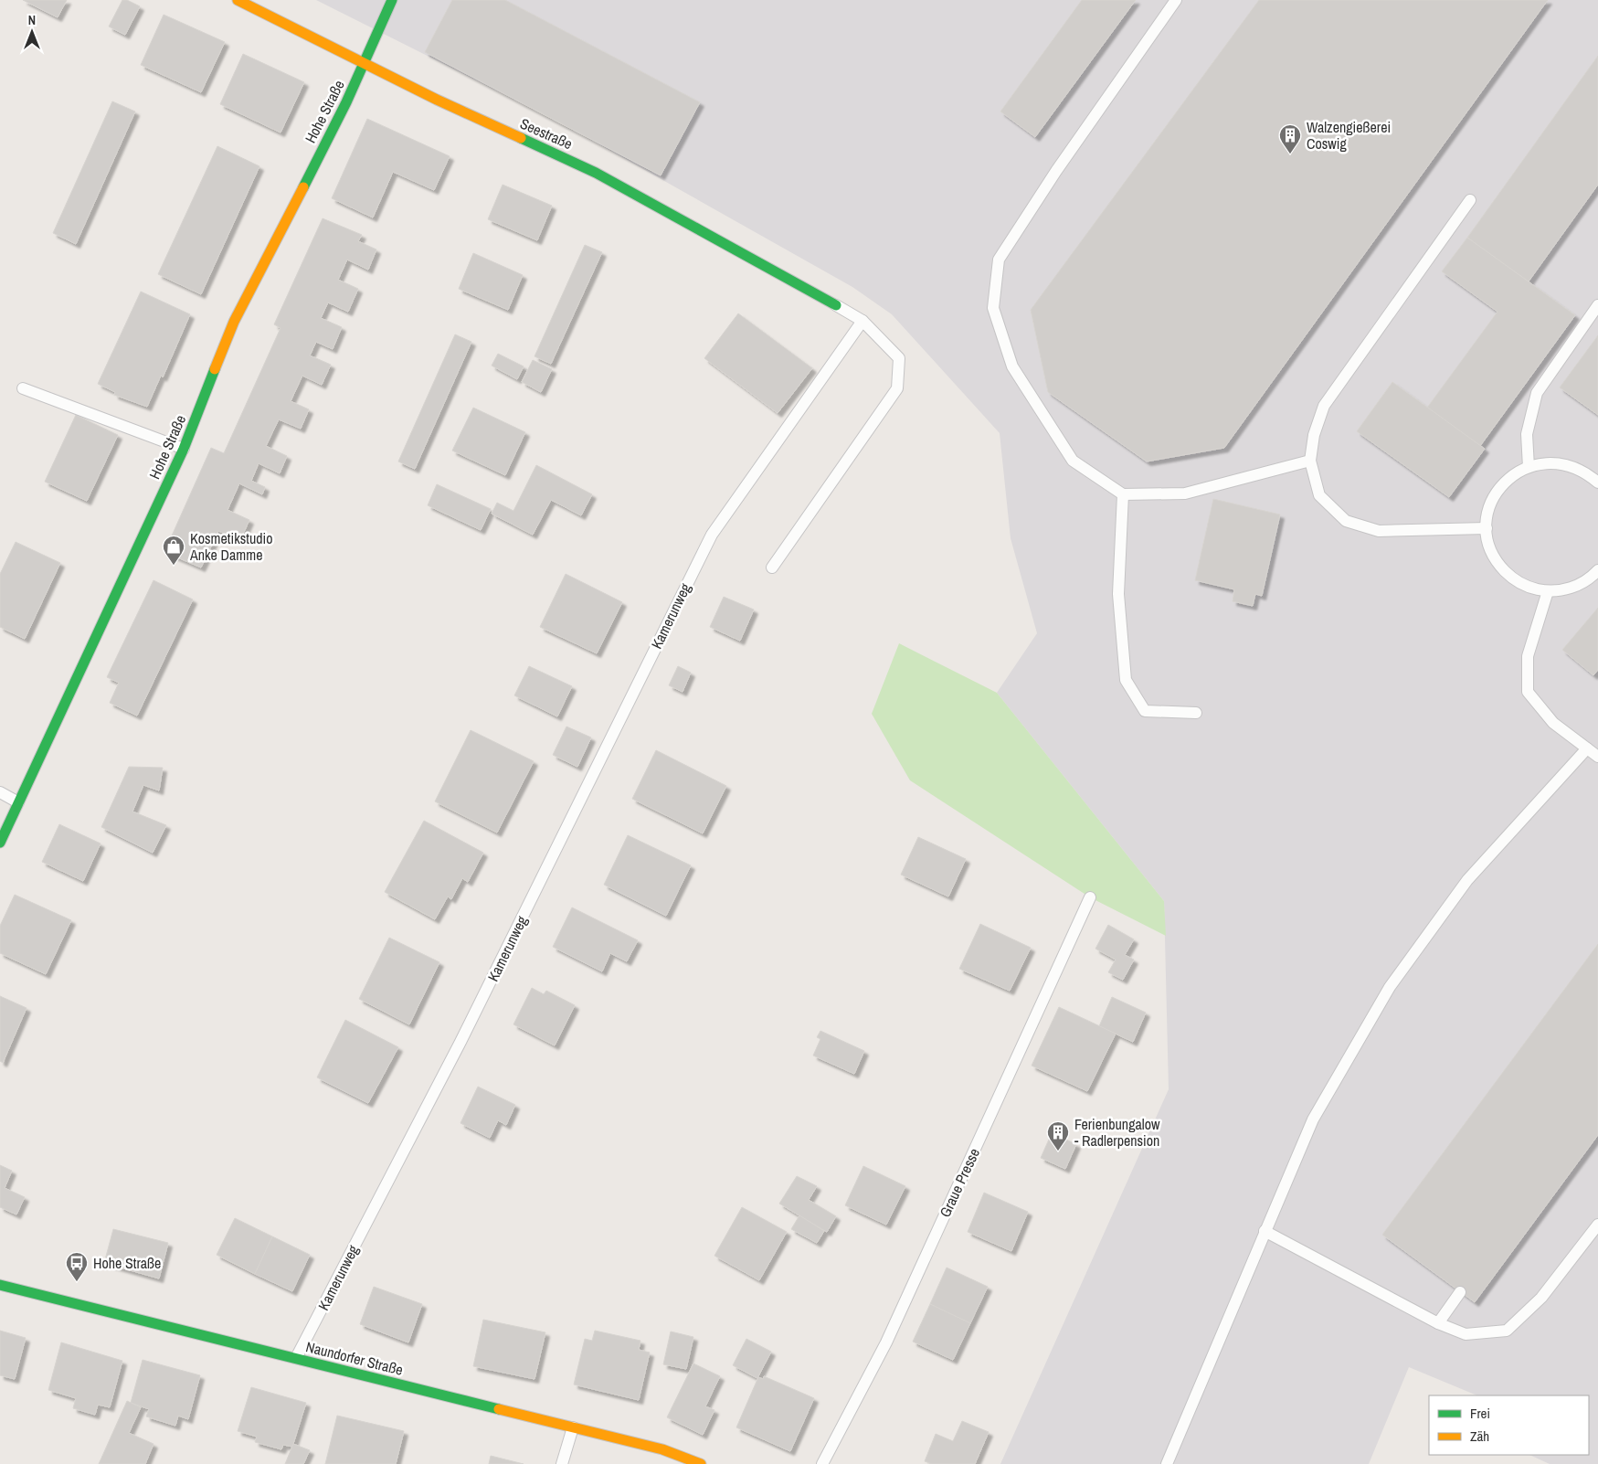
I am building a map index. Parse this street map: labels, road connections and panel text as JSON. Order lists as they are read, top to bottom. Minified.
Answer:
{"streets":{"street":["Hohe Straße","Seestraße","Naundorfer Straße"],"lane":["Kamerunweg","Graue Presse"]},"crossings":[["Hohe Straße","Seestraße"],["Kamerunweg","Naundorfer Straße"]],"places":{"building":["Walzengießerei Coswig","Ferienbungalow - Radlerpension"],"shop":["Kosmetikstudio Anke Damme"],"bus stop":["Hohe Straße"]},"legend":["Frei","Zäh"],"north":"top"}
